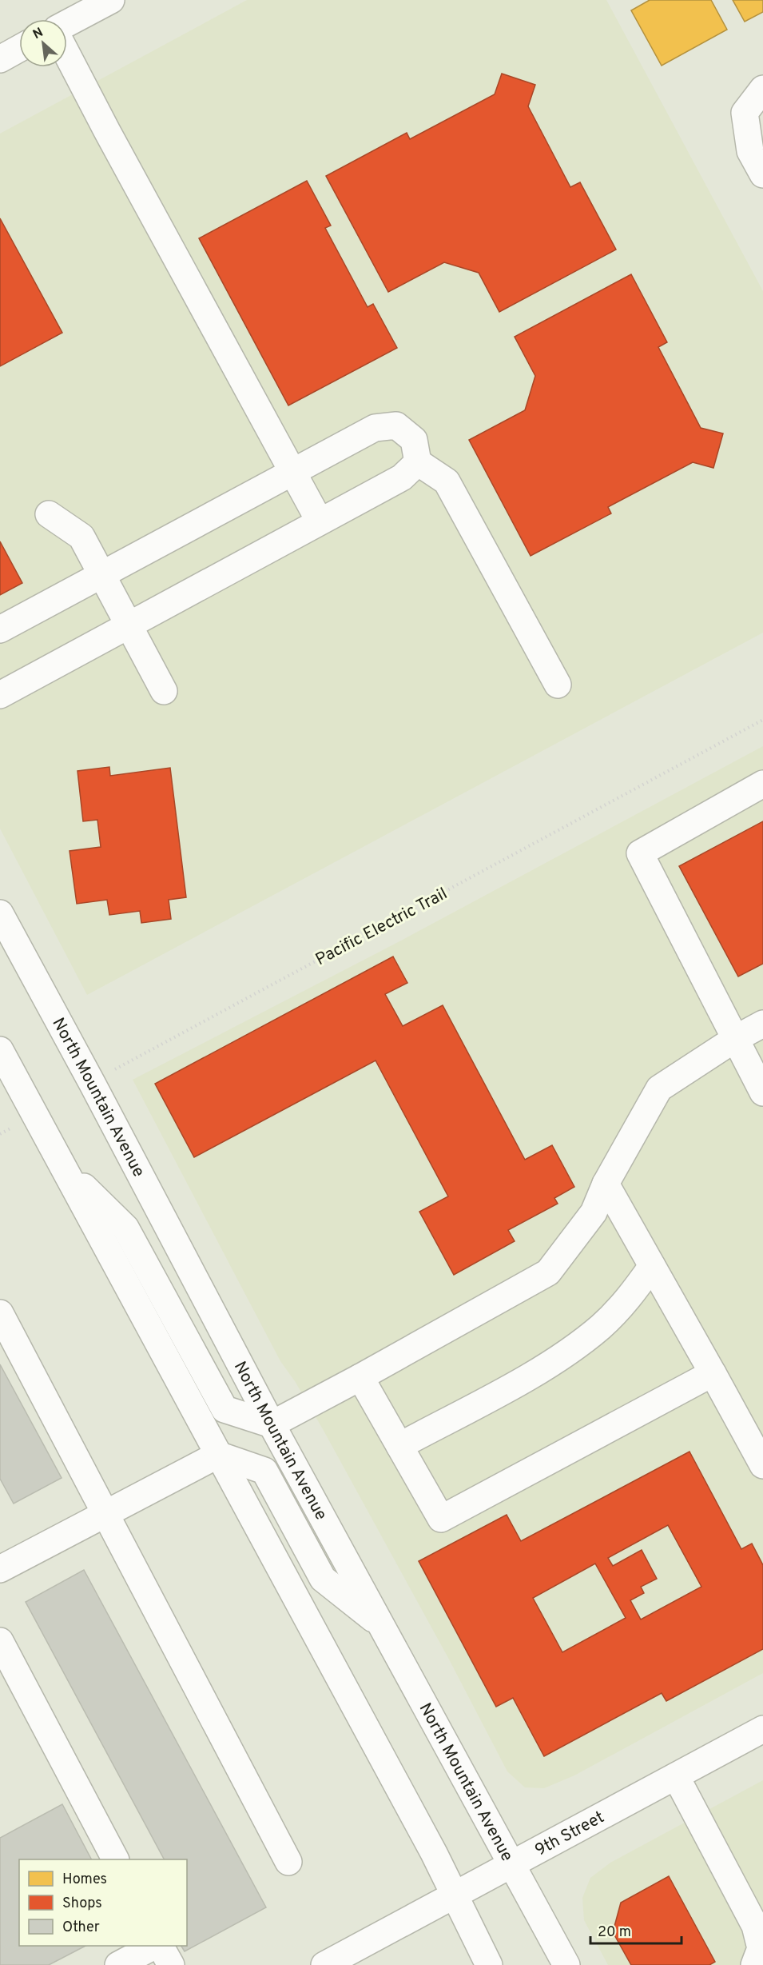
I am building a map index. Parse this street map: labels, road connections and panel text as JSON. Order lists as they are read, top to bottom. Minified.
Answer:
{"streets":{"main road":["North Mountain Avenue","9th Street"],"path":["Pacific Electric Trail"]},"crossings":[["Pacific Electric Trail","North Mountain Avenue"],["North Mountain Avenue","9th Street"]],"legend":["Homes","Shops","Other"],"scale_bar":"20 m","north":"top left"}
